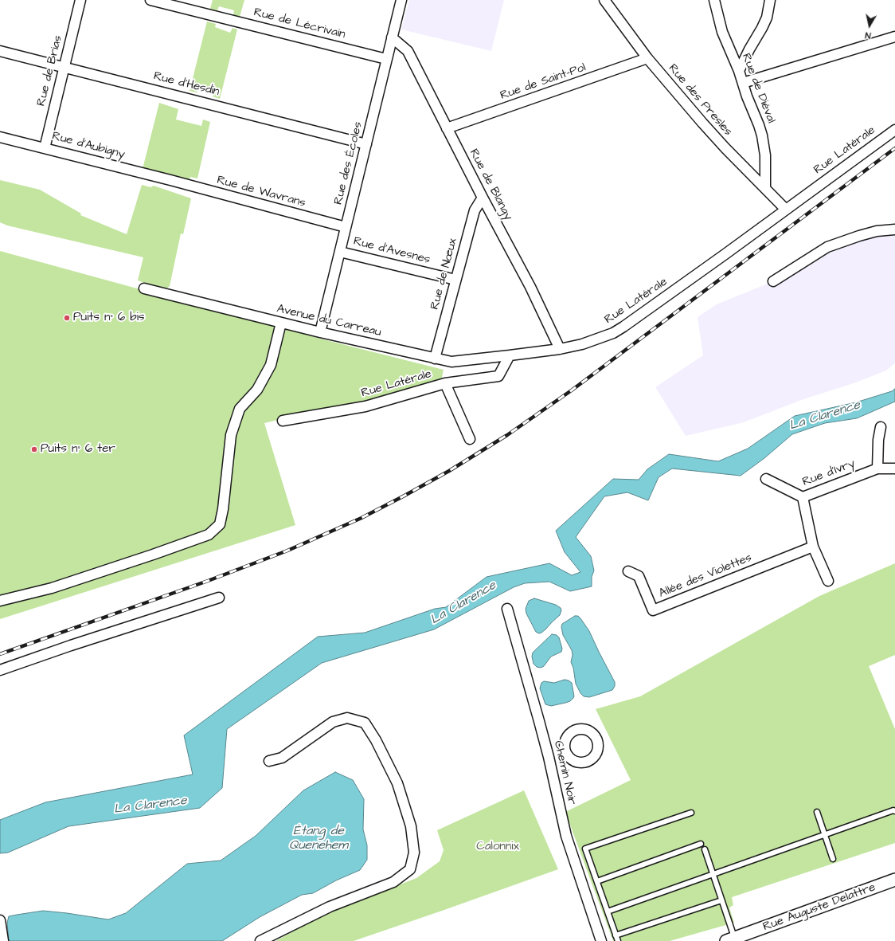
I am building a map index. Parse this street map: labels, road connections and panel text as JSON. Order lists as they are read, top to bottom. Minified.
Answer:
{"streets":{"street":["Rue de Lécrivain","Rue de Brias","Rue de Saint-Pol","Rue d'Hesdin","Rue de Diéval","Rue des Presles","Rue d'Aubigny","Rue Latérale","Rue des Écoles","Rue de Blangy","Rue de Wavrans","Rue d'Avesnes","Rue de Nœux","Avenue du Carreau","Rue d'Ivry","Allée des Violettes","Chemin Noir","Rue Auguste Delattre"]},"crossings":[["Rue de Lécrivain","Rue des Écoles"],["Rue de Brias","Rue d'Hesdin"],["Rue de Brias","Rue d'Aubigny"],["Rue de Saint-Pol","Rue des Presles"],["Rue de Saint-Pol","Rue de Blangy"],["Rue d'Hesdin","Rue des Écoles"],["Rue de Diéval","Rue des Presles"],["Rue des Presles","Rue Latérale"],["Rue d'Aubigny","Rue de Wavrans"],["Rue Latérale","Rue de Blangy"],["Rue Latérale","Avenue du Carreau"],["Rue des Écoles","Rue de Blangy"],["Rue des Écoles","Rue de Wavrans"],["Rue des Écoles","Rue d'Avesnes"],["Rue des Écoles","Avenue du Carreau"],["Rue de Blangy","Rue de Nœux"],["Rue d'Avesnes","Rue de Nœux"],["Rue de Nœux","Avenue du Carreau"],["Rue d'Ivry","Allée des Violettes"]],"water":["La Clarence","Étang de Quenehem"],"parks":["Calonnix"],"places":["Puits n° 6 bis","Puits n° 6 ter"],"north":"bottom"}
